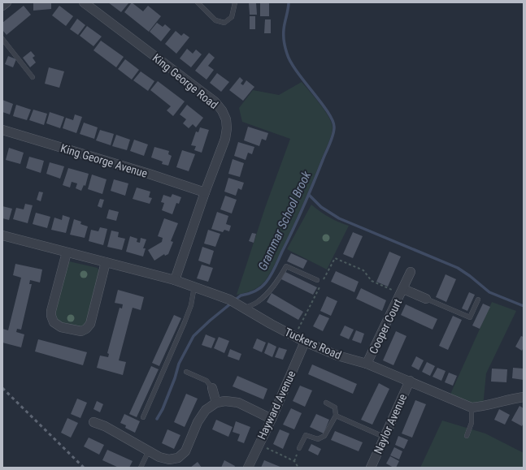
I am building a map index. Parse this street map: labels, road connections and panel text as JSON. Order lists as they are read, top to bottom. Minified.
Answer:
{"streets":{"street":["King George Road","King George Avenue","Cooper Court","Tuckers Road","Hayward Avenue","Naylor Avenue"]},"crossings":[["King George Road","King George Avenue"],["King George Road","Tuckers Road"],["Cooper Court","Tuckers Road"],["Tuckers Road","Hayward Avenue"],["Tuckers Road","Naylor Avenue"]],"water":["Grammar School Brook"]}
